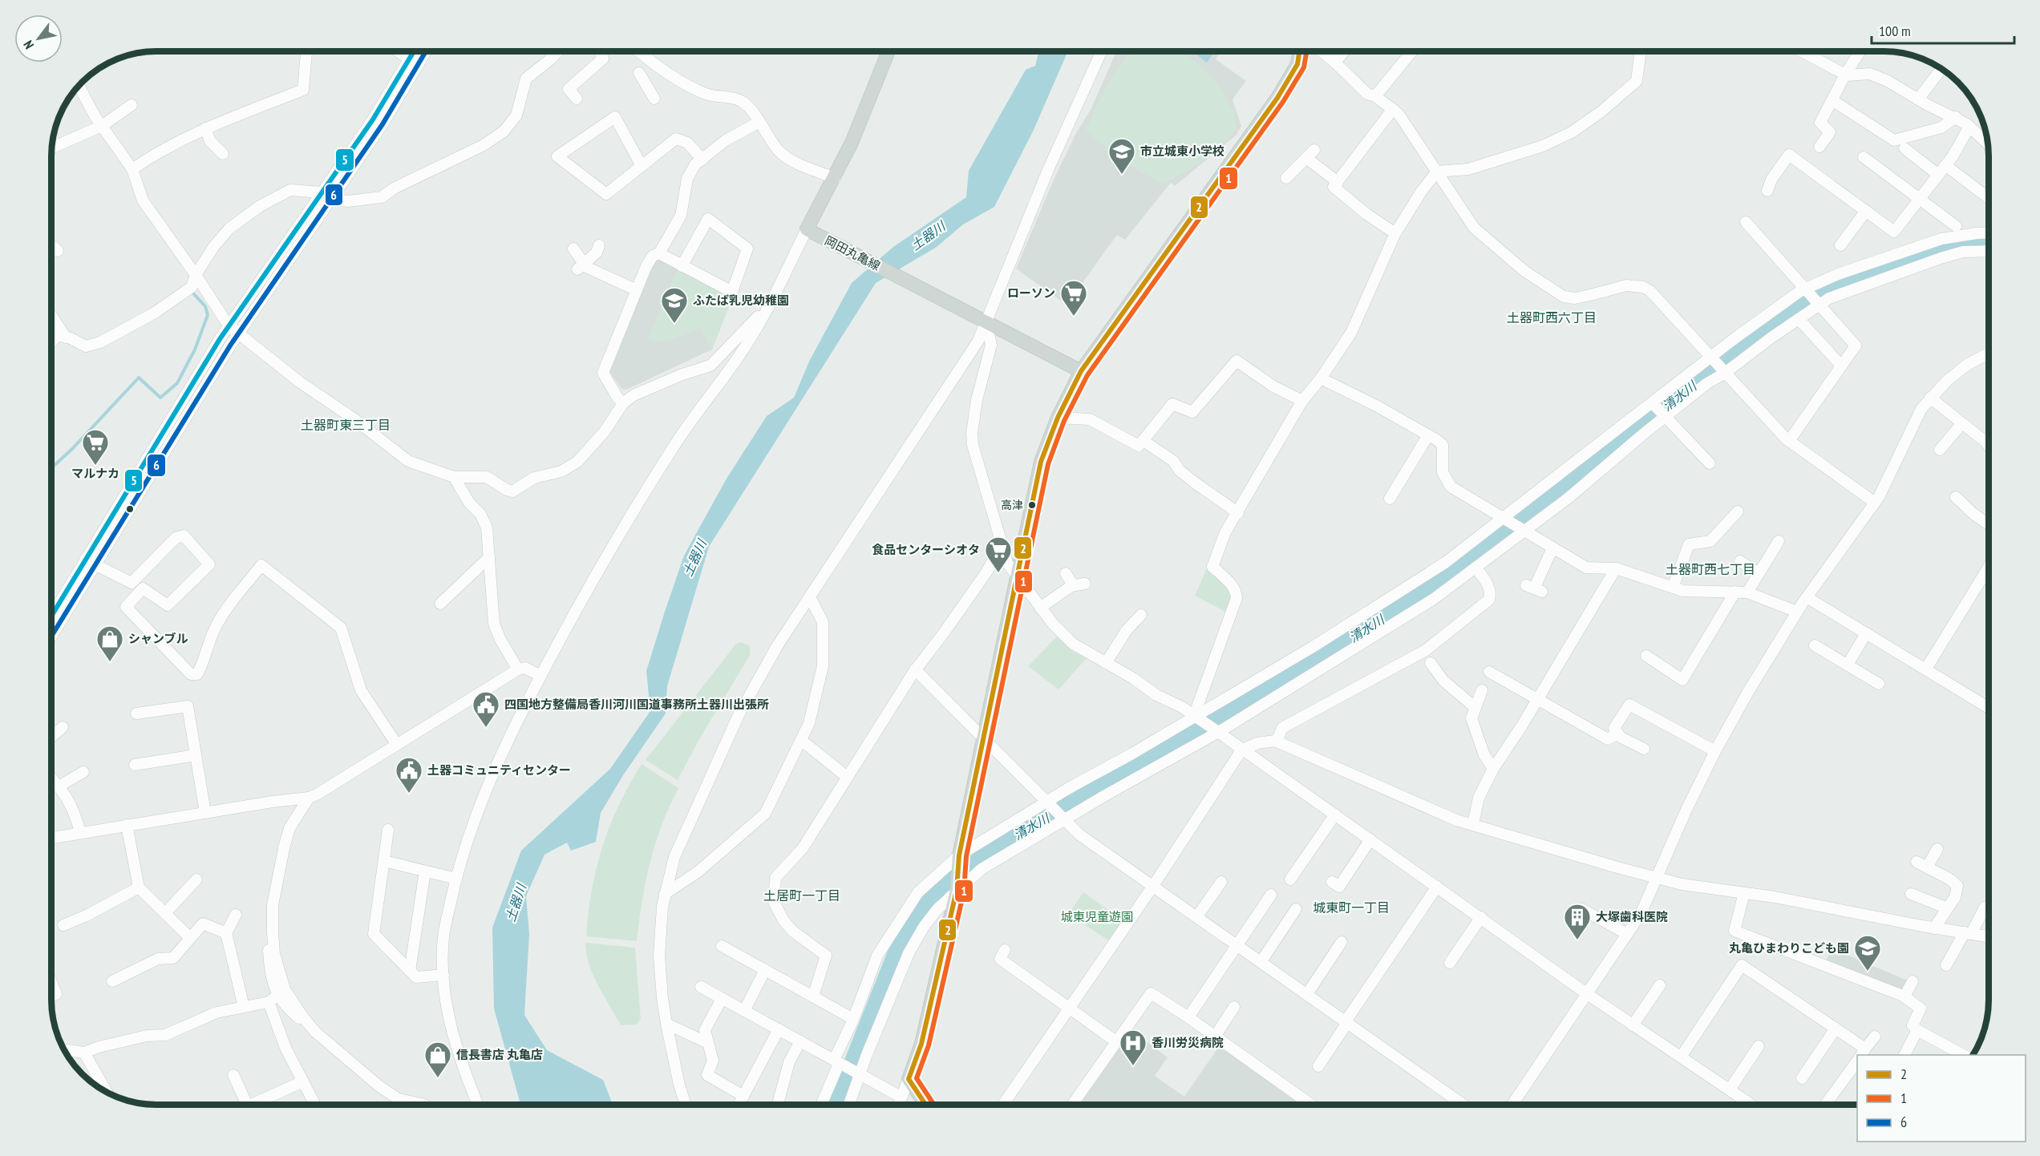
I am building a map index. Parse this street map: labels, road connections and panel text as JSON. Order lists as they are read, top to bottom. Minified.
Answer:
{"streets":{"main road":["岡田丸亀線"]},"districts":["土器町西六丁目","土器町東三丁目","土器町西七丁目","土居町一丁目","城東町一丁目"],"water":["土器川","清水川"],"parks":["城東児童遊園"],"places":{"school or university":["市立城東小学校","ふたば乳児幼稚園","丸亀ひまわりこども園"],"supermarket":["ローソン","マルナカ","食品センターシオタ"],"other":["高津"],"shop":["シャンブル","信長書店 丸亀店"],"public building":["四国地方整備局香川河川国道事務所土器川出張所","土器コミュニティセンター"],"building":["大塚歯科医院"],"hospital":["香川労災病院"]},"lines":["transit line 2","transit line 1","transit line 6","transit line 5"],"legend":["2","1","6"],"scale_bar":"100 m","north":"bottom left"}
